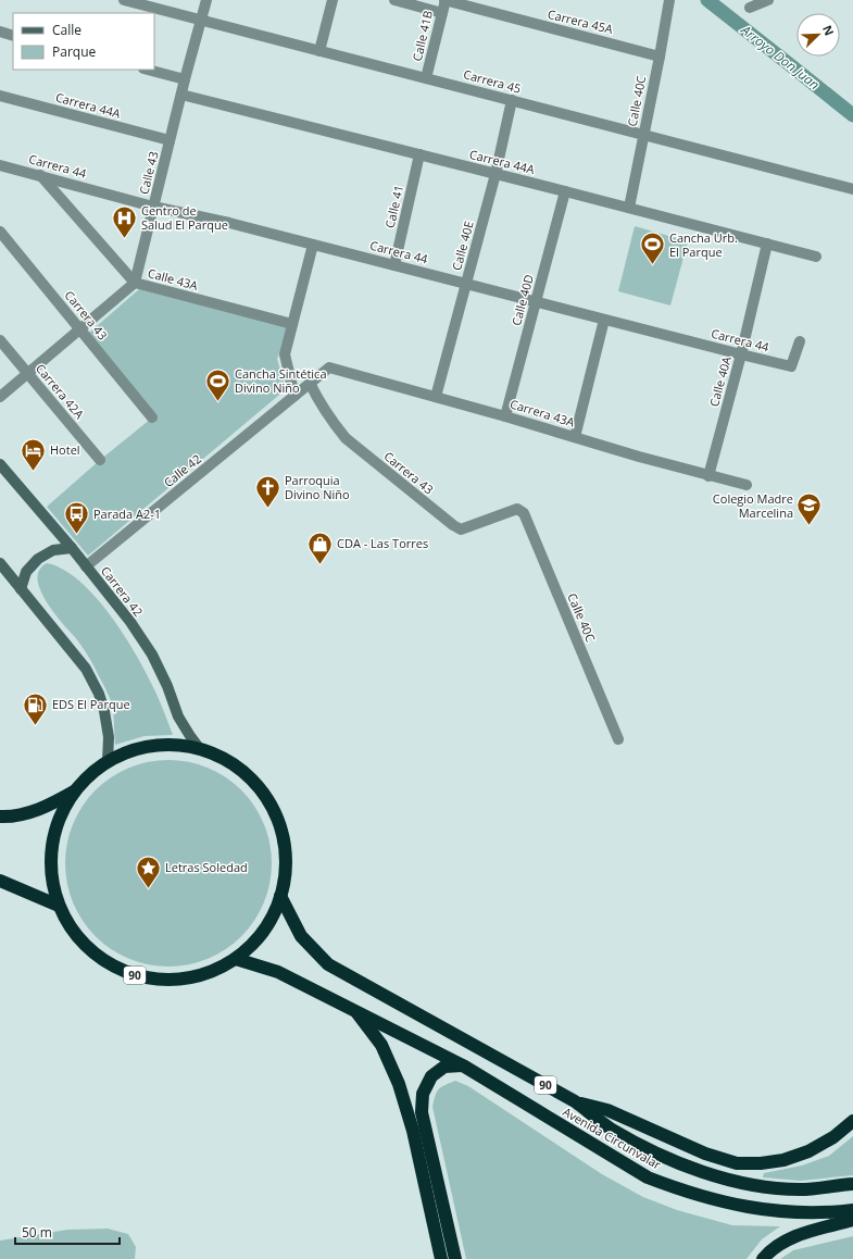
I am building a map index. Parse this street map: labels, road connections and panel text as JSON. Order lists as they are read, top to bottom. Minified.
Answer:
{"streets":{"highway":["90","Avenida Circunvalar"],"street":["Carrera 45A","Calle 41B","Carrera 45","Calle 40C","Carrera 44A","Carrera 44","Calle 43","Calle 41","Calle 40E","Calle 43A","Calle 40D","Carrera 43","Calle 40A","Carrera 42A","Carrera 43A","Calle 42","Carrera 42"]},"crossings":[["Carrera 45A","Calle 41B"],["Carrera 45A","Calle 40C"],["Calle 41B","Carrera 45"],["Carrera 45","Calle 40C"],["Carrera 45","Calle 43"],["Carrera 45","Calle 40E"],["Calle 40C","Carrera 44A"],["Calle 40C","Carrera 43"],["Carrera 44A","Calle 43"],["Carrera 44A","Calle 41"],["Carrera 44A","Calle 40E"],["Carrera 44A","Calle 40D"],["Carrera 44A","Calle 40A"],["Carrera 44","Calle 43"],["Carrera 44","Calle 41"],["Carrera 44","Calle 40E"],["Carrera 44","Calle 43A"],["Carrera 44","Calle 40D"],["Carrera 44","Calle 40A"],["Calle 43","Calle 43A"],["Calle 40E","Carrera 43A"],["Calle 40D","Carrera 43A"],["Carrera 43","Calle 42"],["Calle 40A","Carrera 43A"],["Carrera 43A","Calle 42"],["Calle 42","Carrera 42"],["Carrera 42","90"],["90","Avenida Circunvalar"]],"water":["Arroyo Don Juan"],"places":{"hospital":["Centro de Salud El Parque"],"sports":["Cancha Urb. El Parque","Cancha Sintética Divino Niño"],"hotel":["Hotel"],"church":["Parroquia Divino Niño"],"school or university":["Colegio Madre Marcelina"],"bus stop":["Parada A2-1"],"shop":["CDA - Las Torres"],"fuel station":["EDS El Parque"],"place":["Letras Soledad"]},"legend":["Calle","Parque"],"scale_bar":"50 m","north":"top right"}
